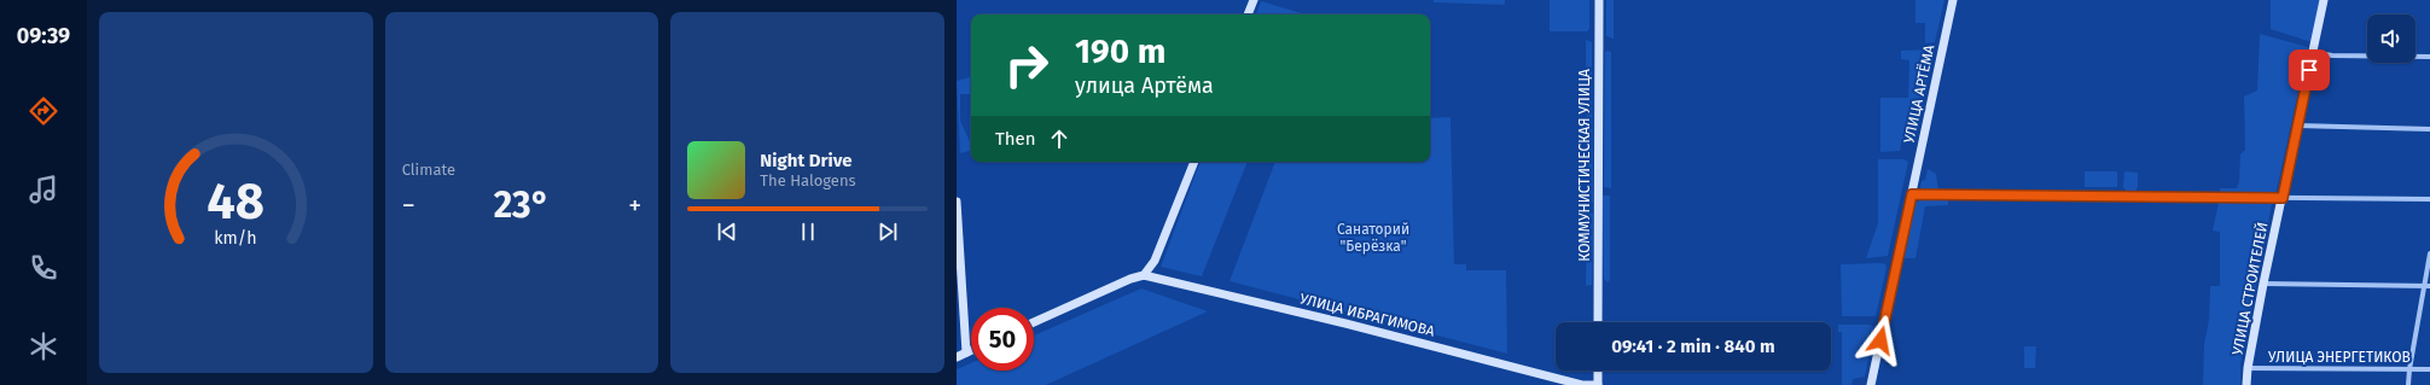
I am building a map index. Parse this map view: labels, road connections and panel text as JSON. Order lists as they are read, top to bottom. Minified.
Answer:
{"streets":{"main road":["УЛИЦА АРТЁМА","КОММУНИСТИЧЕСКАЯ УЛИЦА","УЛИЦА СТРОИТЕЛЕЙ","УЛИЦА ИБРАГИМОВА"],"street":["УЛИЦА ЭНЕРГЕТИКОВ"]},"crossings":[["УЛИЦА СТРОИТЕЛЕЙ","УЛИЦА ЭНЕРГЕТИКОВ"]],"parks":["Санаторий \"Берёзка\""],"page":{"tabs":"09:39","tile":"Climate","turn":["190 m","улица Артёма"],"then":"Then","song":["Night Drive","The Halogens"],"heat":["−","23°","+"],"limit":"50","trip":"09:41 · 2 min · 840 m","gauge":["48","km/h"]}}
